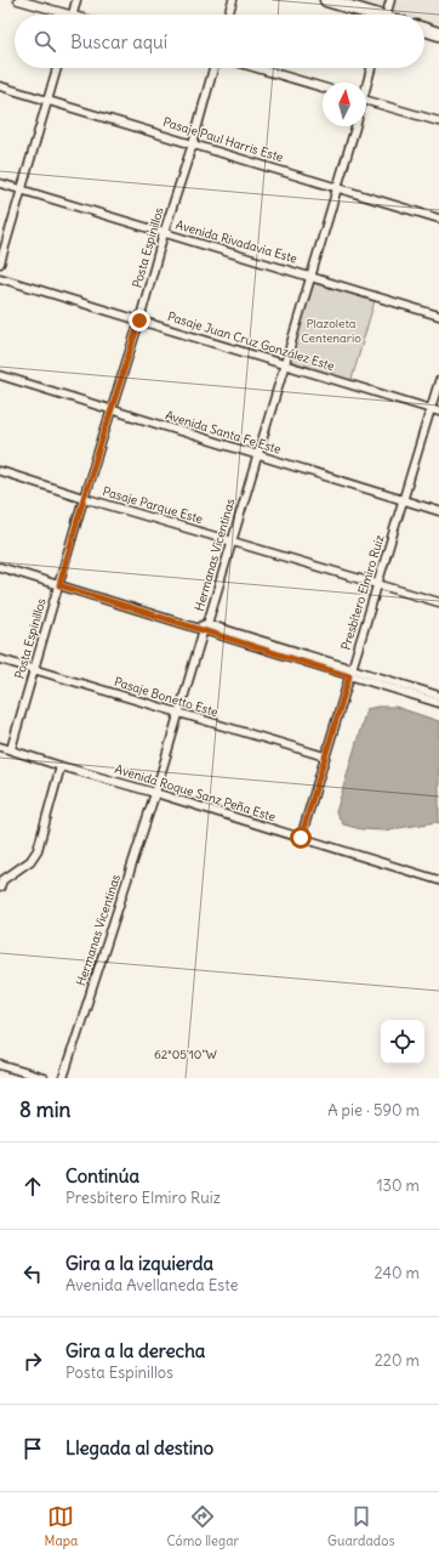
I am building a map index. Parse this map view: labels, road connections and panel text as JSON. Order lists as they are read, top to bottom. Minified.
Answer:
{"streets":{"street":["Pasaje Paul Harris Este","Avenida Rivadavia Este","Posta Espinillos","Pasaje Juan Cruz González Este","Avenida Santa Fe Este","Pasaje Parque Este","Hermanas Vicentinas","Presbítero Elmiro Ruiz","Pasaje Bonetto Este","Avenida Roque Sanz Peña Este"]},"crossings":[["Pasaje Paul Harris Este","Posta Espinillos"],["Pasaje Paul Harris Este","Hermanas Vicentinas"],["Avenida Rivadavia Este","Posta Espinillos"],["Avenida Rivadavia Este","Hermanas Vicentinas"],["Posta Espinillos","Pasaje Juan Cruz González Este"],["Posta Espinillos","Avenida Santa Fe Este"],["Posta Espinillos","Pasaje Parque Este"],["Posta Espinillos","Pasaje Bonetto Este"],["Posta Espinillos","Avenida Roque Sanz Peña Este"],["Pasaje Juan Cruz González Este","Hermanas Vicentinas"],["Pasaje Juan Cruz González Este","Presbítero Elmiro Ruiz"],["Avenida Santa Fe Este","Hermanas Vicentinas"],["Avenida Santa Fe Este","Presbítero Elmiro Ruiz"],["Pasaje Parque Este","Hermanas Vicentinas"],["Pasaje Parque Este","Presbítero Elmiro Ruiz"],["Hermanas Vicentinas","Pasaje Bonetto Este"],["Hermanas Vicentinas","Avenida Roque Sanz Peña Este"],["Presbítero Elmiro Ruiz","Pasaje Bonetto Este"],["Presbítero Elmiro Ruiz","Avenida Roque Sanz Peña Este"]],"parks":["Plazoleta Centenario"],"north":"top","page":{"search":"Buscar aquí","heading":["8 min","A pie · 590 m"],"list":[["Continúa","Presbítero Elmiro Ruiz","130 m"],["Gira a la izquierda","Avenida Avellaneda Este","240 m"],["Gira a la derecha","Posta Espinillos","220 m"],"Llegada al destino"],"nav":["Mapa","Cómo llegar","Guardados"]},"coordinates":["62°05'10\"W"]}
